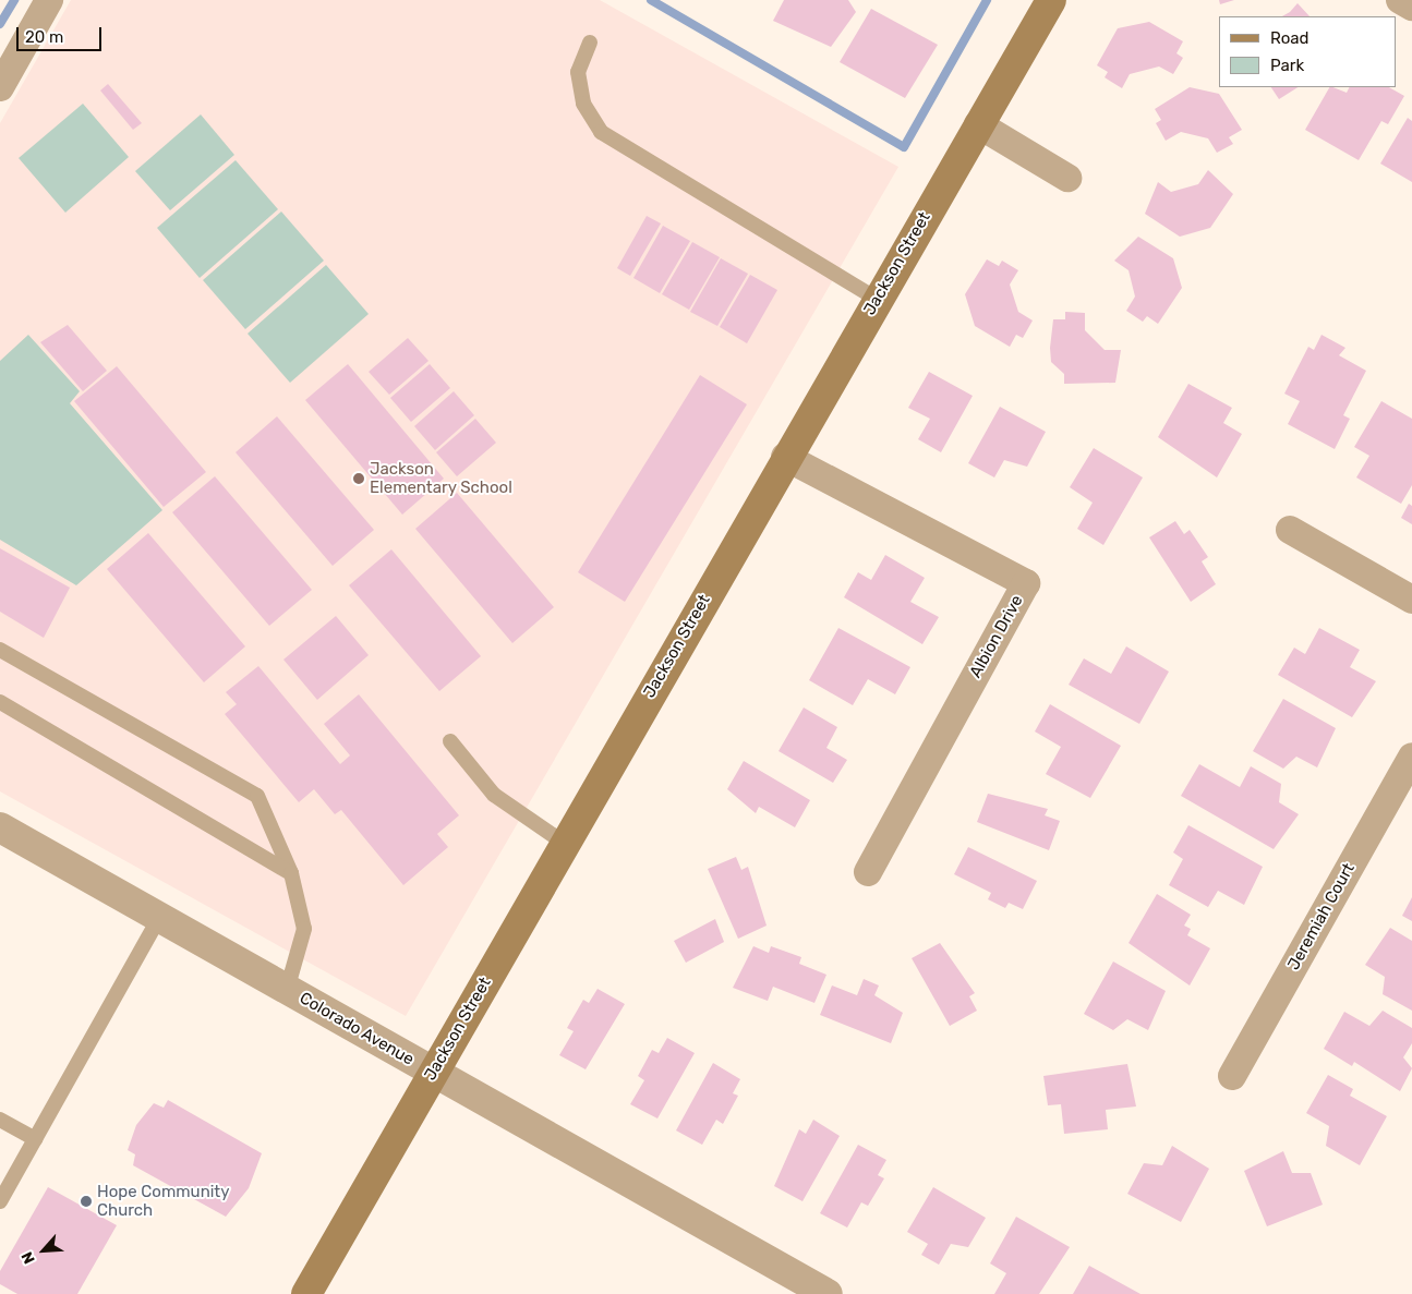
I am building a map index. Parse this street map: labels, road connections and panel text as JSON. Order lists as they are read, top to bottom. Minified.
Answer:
{"streets":{"main road":["Jackson Street"],"street":["Albion Drive","Jeremiah Court","Colorado Avenue"]},"crossings":[["Jackson Street","Albion Drive"],["Jackson Street","Colorado Avenue"]],"places":["Jackson Elementary School","Hope Community Church"],"legend":["Road","Park"],"scale_bar":"20 m","north":"bottom left"}
